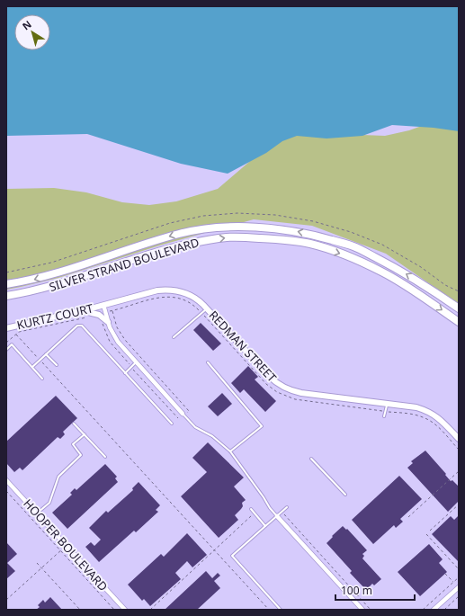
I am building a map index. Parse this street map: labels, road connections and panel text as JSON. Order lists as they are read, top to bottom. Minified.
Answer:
{"streets":{"highway":["SILVER STRAND BOULEVARD"],"street":["KURTZ COURT","REDMAN STREET","HOOPER BOULEVARD"]},"crossings":[["KURTZ COURT","REDMAN STREET"]],"scale_bar":"100 m","north":"top left"}
